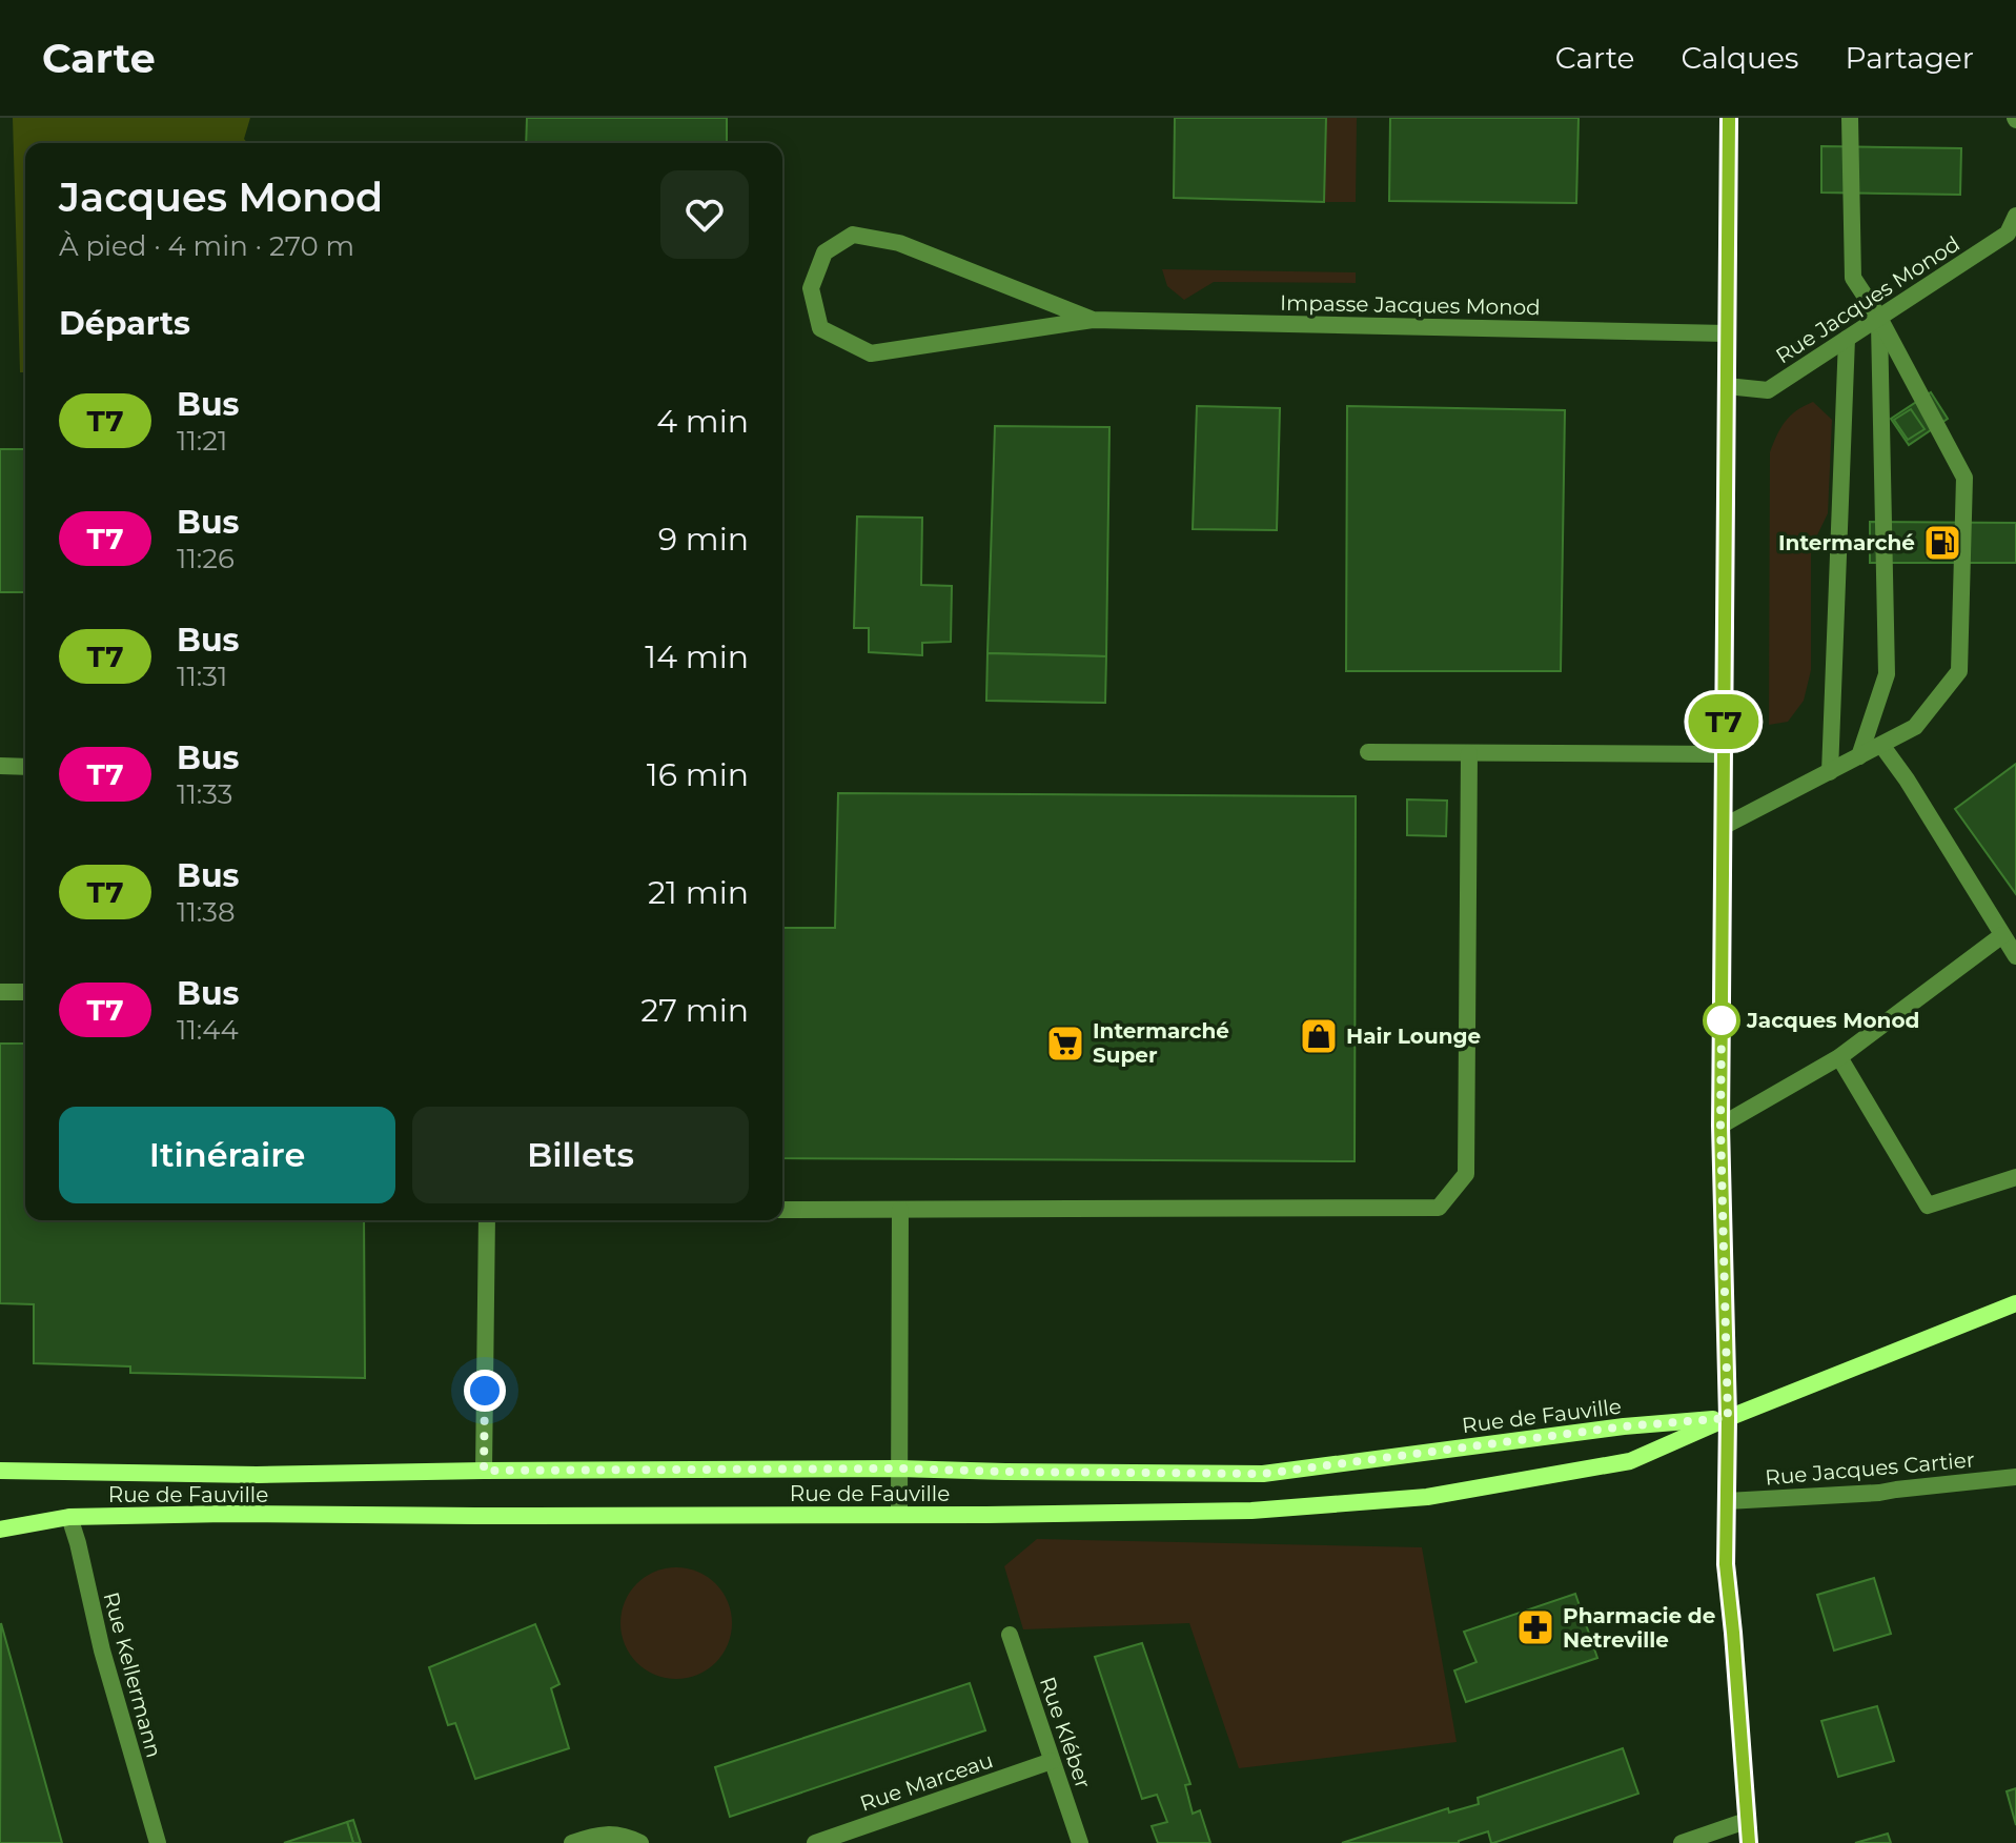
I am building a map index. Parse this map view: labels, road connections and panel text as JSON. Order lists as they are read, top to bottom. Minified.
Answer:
{"streets":{"main road":["Rue de Fauville"],"street":["Rue Jacques Monod","Impasse Jacques Monod","Rue Jacques Cartier","Rue Kellermann","Rue Kléber","Rue Marceau"]},"crossings":[["Rue de Fauville","Rue Kellermann"],["Rue Kléber","Rue Marceau"]],"places":{"fuel station":["Intermarché"],"other":["Jacques Monod"],"shop":["Hair Lounge"],"supermarket":["Intermarché Super"],"pharmacy":["Pharmacie de Netreville"]},"lines":["bus line T7"],"page":{"header":"Carte","nav":["Carte","Calques","Partager"],"on_map":"T7","heading":[["Jacques Monod","À pied · 4 min · 270 m"],"Départs"],"list":[{"mark":"T7","name":"Bus","note":"11:21","value":"4 min"},{"mark":"T7","name":"Bus","note":"11:26","value":"9 min"},{"mark":"T7","name":"Bus","note":"11:31","value":"14 min"},{"mark":"T7","name":"Bus","note":"11:33","value":"16 min"},{"mark":"T7","name":"Bus","note":"11:38","value":"21 min"},{"mark":"T7","name":"Bus","note":"11:44","value":"27 min"}],"buttons":["Itinéraire","Billets"]}}
